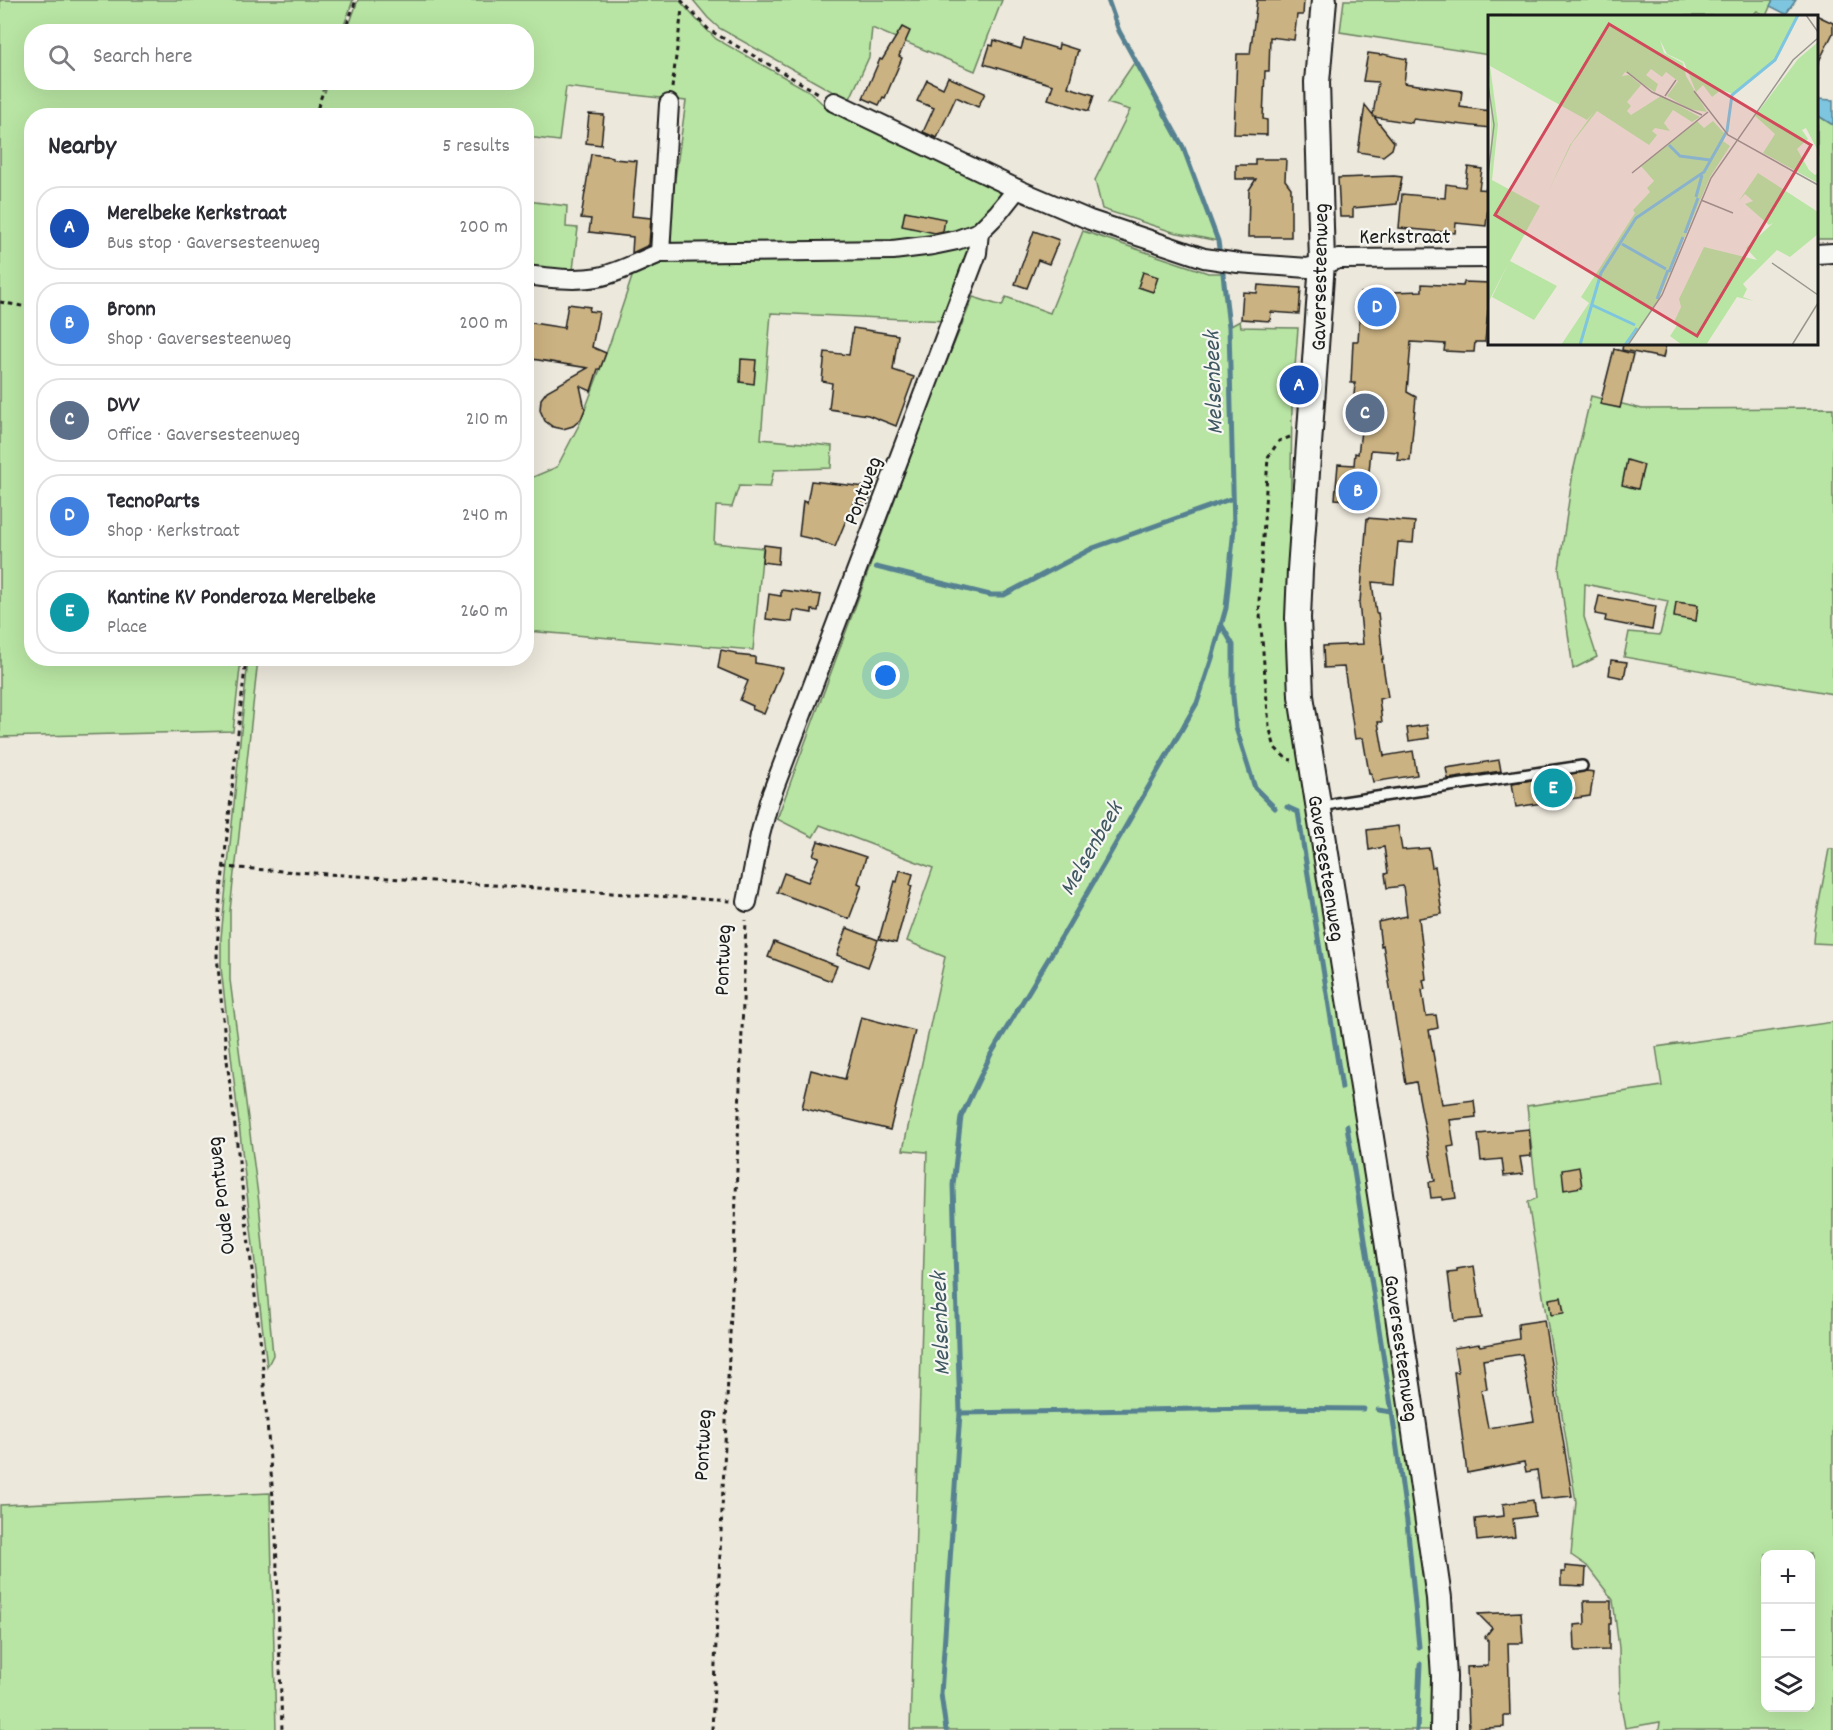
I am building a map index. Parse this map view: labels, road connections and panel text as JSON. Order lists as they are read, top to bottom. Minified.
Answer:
{"streets":{"street":["Kerkstraat","Gaversesteenweg","Pontweg"],"path":["Oude Pontweg"]},"crossings":[["Kerkstraat","Gaversesteenweg"]],"water":["Melsenbeek"],"page":{"search":"Search here","heading":["Nearby","5 results"],"list":[{"mark":"A","name":"Merelbeke Kerkstraat","note":"Bus stop · Gaversesteenweg","value":"200 m"},{"mark":"B","name":"Bronn","note":"Shop · Gaversesteenweg","value":"200 m"},{"mark":"C","name":"DVV","note":"Office · Gaversesteenweg","value":"210 m"},{"mark":"D","name":"TecnoParts","note":"Shop · Kerkstraat","value":"240 m"},{"mark":"E","name":"Kantine KV Ponderoza Merelbeke","note":"Place","value":"260 m"}],"pins":["D","A","C","B","E"],"map_buttons":["+","−"]}}
